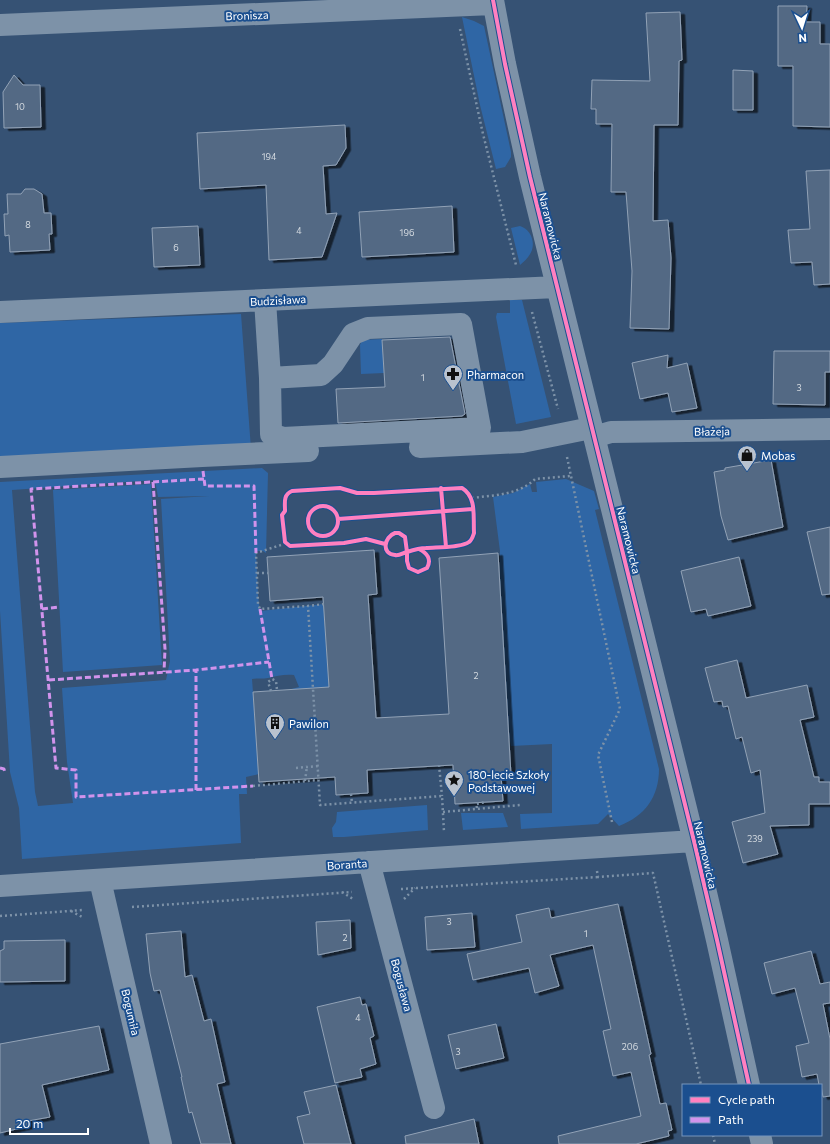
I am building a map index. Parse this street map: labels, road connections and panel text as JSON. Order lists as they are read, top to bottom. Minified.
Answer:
{"streets":{"street":["Bronisza","Naramowicka","Budzisława","Błażeja","Boranta","Bogusława","Bogumiła"]},"crossings":[["Bronisza","Naramowicka"],["Naramowicka","Budzisława"],["Naramowicka","Błażeja"],["Naramowicka","Boranta"],["Boranta","Bogusława"],["Boranta","Bogumiła"]],"places":{"pharmacy":["Pharmacon"],"shop":["Mobas"],"building":["Pawilon"],"place":["180-lecie Szkoły Podstawowej"]},"house_numbers":["10","194","8","4","196","6","1","3","2","239","3","1","2","4","206","3"],"legend":["Cycle path","Path"],"scale_bar":"20 m","north":"bottom"}
